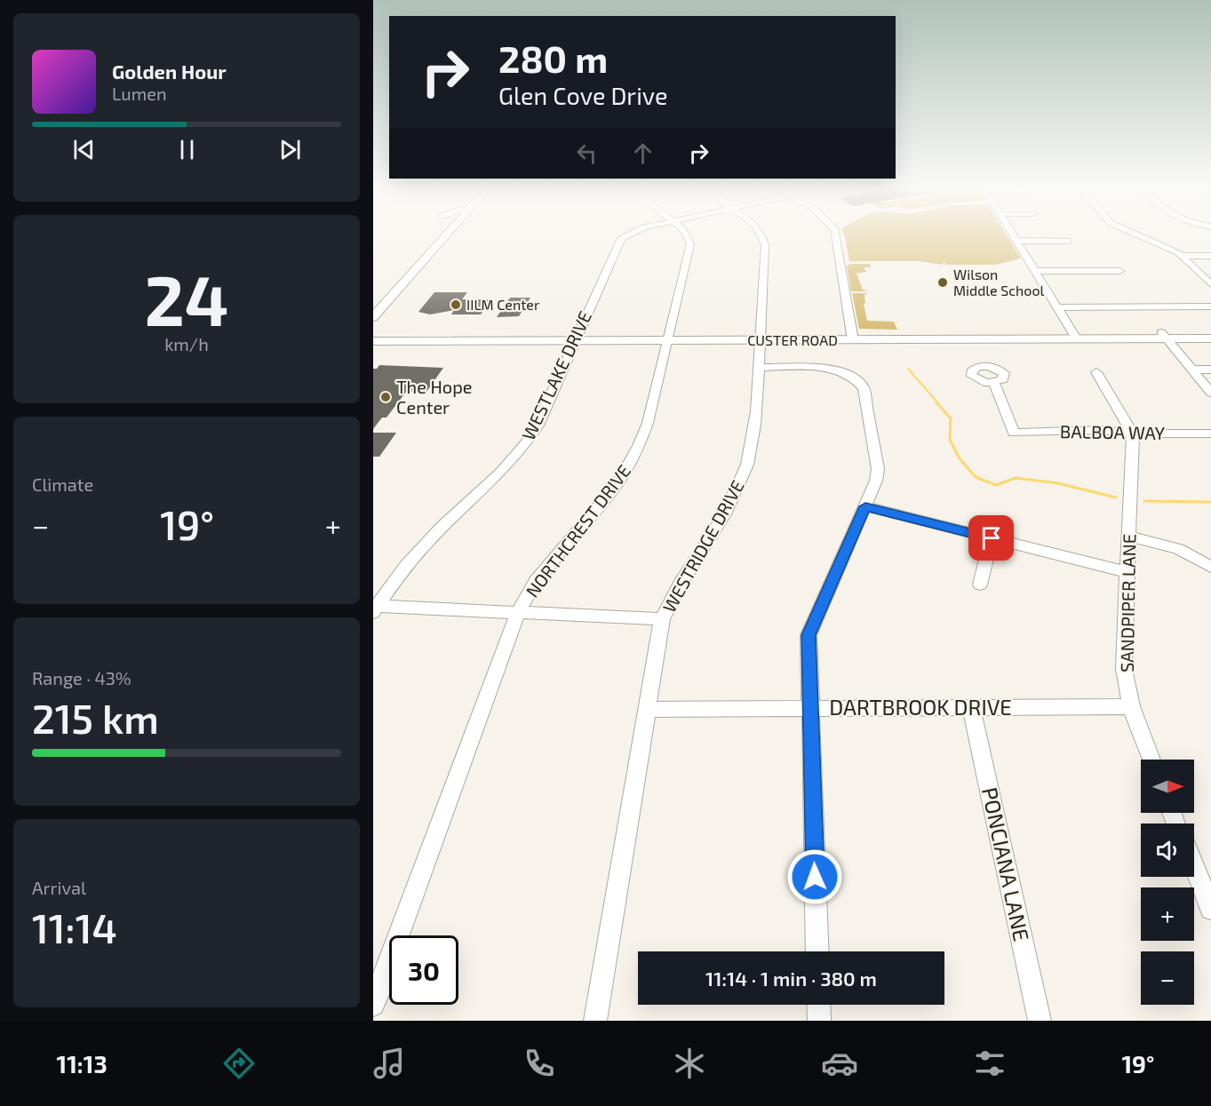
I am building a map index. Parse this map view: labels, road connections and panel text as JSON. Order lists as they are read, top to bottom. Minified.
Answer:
{"streets":{"main road":["CUSTER ROAD"],"street":["WESTLAKE DRIVE","BALBOA WAY","NORTHCREST DRIVE","WESTRIDGE DRIVE","SANDPIPER LANE","DARTBROOK DRIVE","PONCIANA LANE"]},"crossings":[["CUSTER ROAD","WESTLAKE DRIVE"],["CUSTER ROAD","NORTHCREST DRIVE"],["CUSTER ROAD","WESTRIDGE DRIVE"],["BALBOA WAY","SANDPIPER LANE"],["WESTRIDGE DRIVE","DARTBROOK DRIVE"],["SANDPIPER LANE","DARTBROOK DRIVE"],["DARTBROOK DRIVE","PONCIANA LANE"]],"places":["Wilson Middle School","IILM Center","The Hope Center"],"north":"right","page":{"turn":["280 m","Glen Cove Drive"],"song":["Golden Hour","Lumen"],"tile":[["24","km/h"],"Climate",["Range · 43%","215 km"],["Arrival","11:14"]],"heat":["−","19°","+"],"map_buttons":["+","−"],"limit":"30","trip":"11:14 · 1 min · 380 m","tabs":["11:13","19°"]}}
